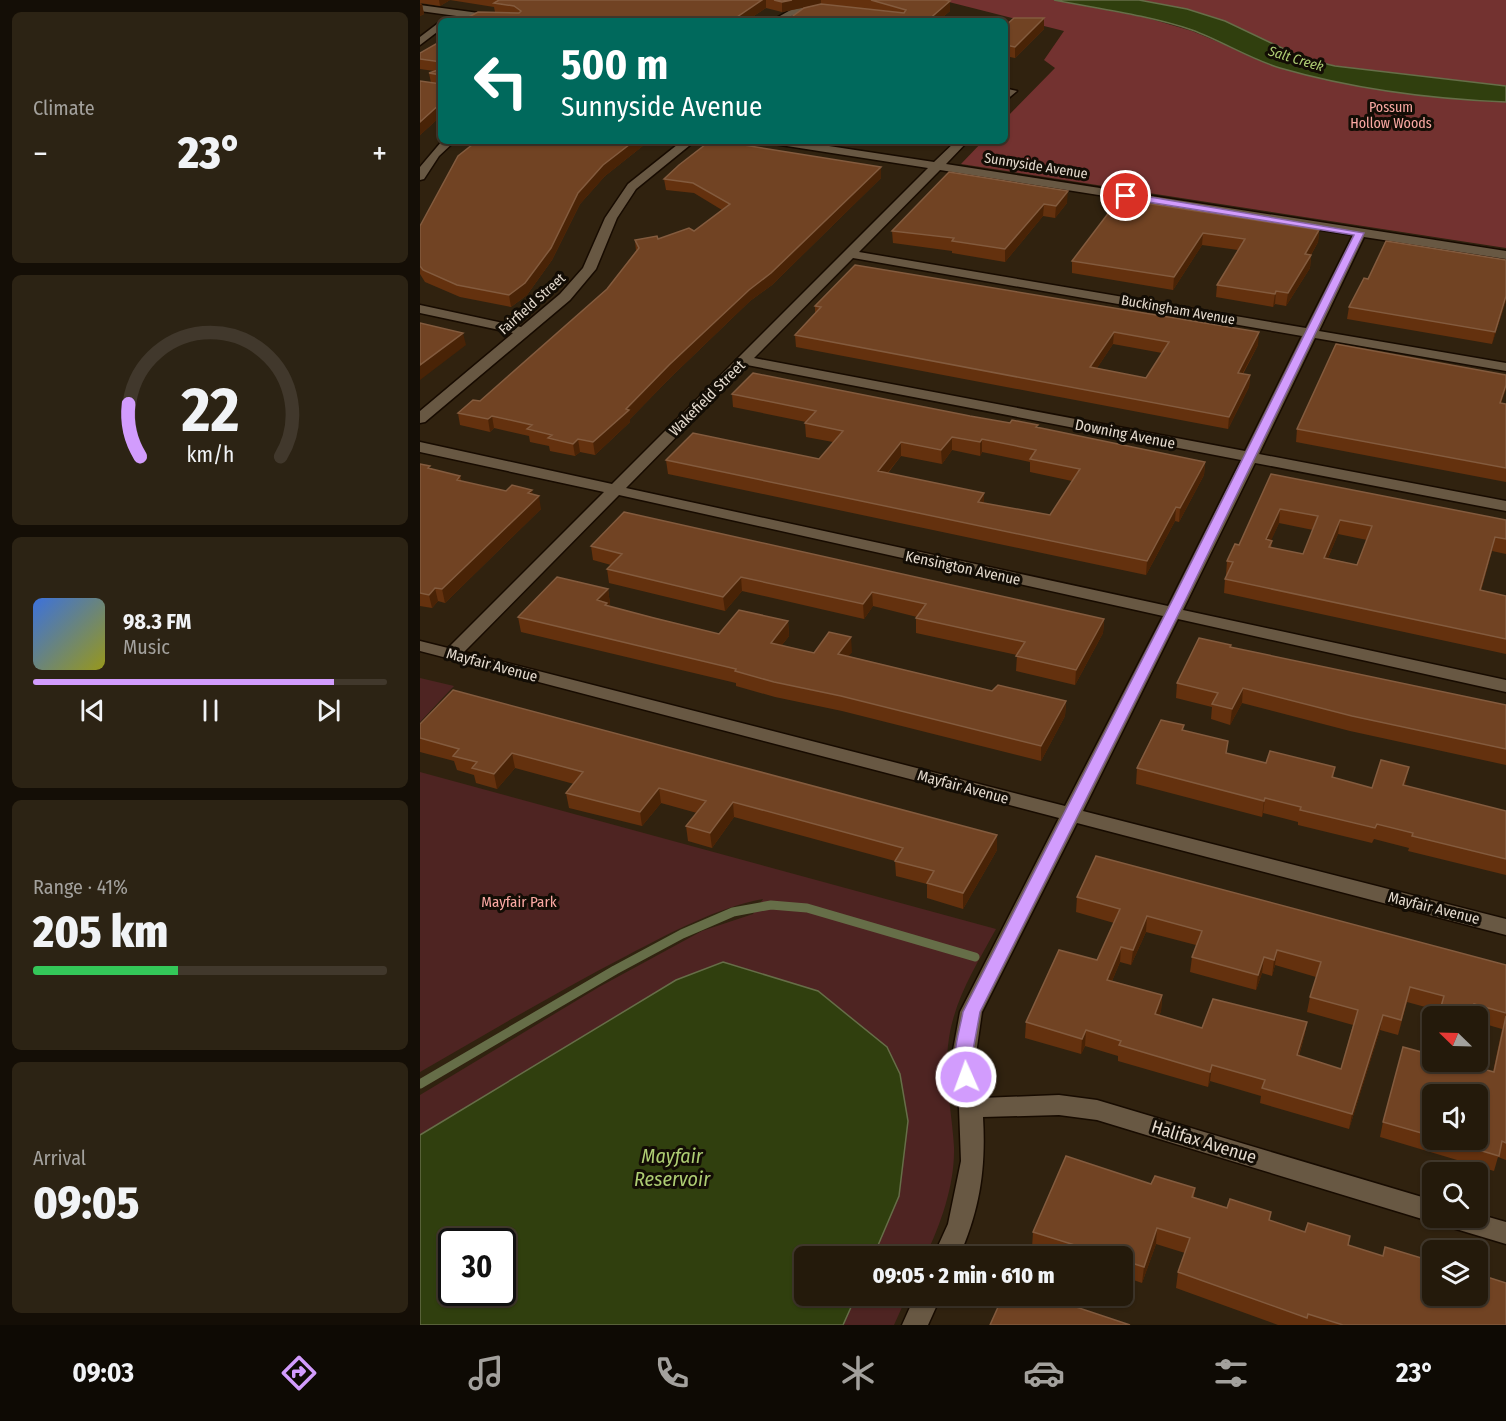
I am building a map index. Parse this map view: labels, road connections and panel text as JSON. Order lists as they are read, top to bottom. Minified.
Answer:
{"streets":{"street":["Sunnyside Avenue","Fairfield Street","Buckingham Avenue","Wakefield Street","Downing Avenue","Kensington Avenue","Mayfair Avenue","Halifax Avenue"]},"crossings":[["Sunnyside Avenue","Wakefield Street"],["Buckingham Avenue","Wakefield Street"],["Wakefield Street","Downing Avenue"],["Wakefield Street","Kensington Avenue"],["Wakefield Street","Mayfair Avenue"]],"water":["Salt Creek","Mayfair Reservoir"],"parks":["Possum Hollow Woods","Mayfair Park"],"north":"top left","page":{"tile":["Climate",["Range · 41%","205 km"],["Arrival","09:05"]],"turn":["500 m","Sunnyside Avenue"],"heat":["−","23°","+"],"song":["98.3 FM","Music"],"limit":"30","trip":"09:05 · 2 min · 610 m","tabs":["09:03","23°"],"gauge":["22","km/h"]}}
